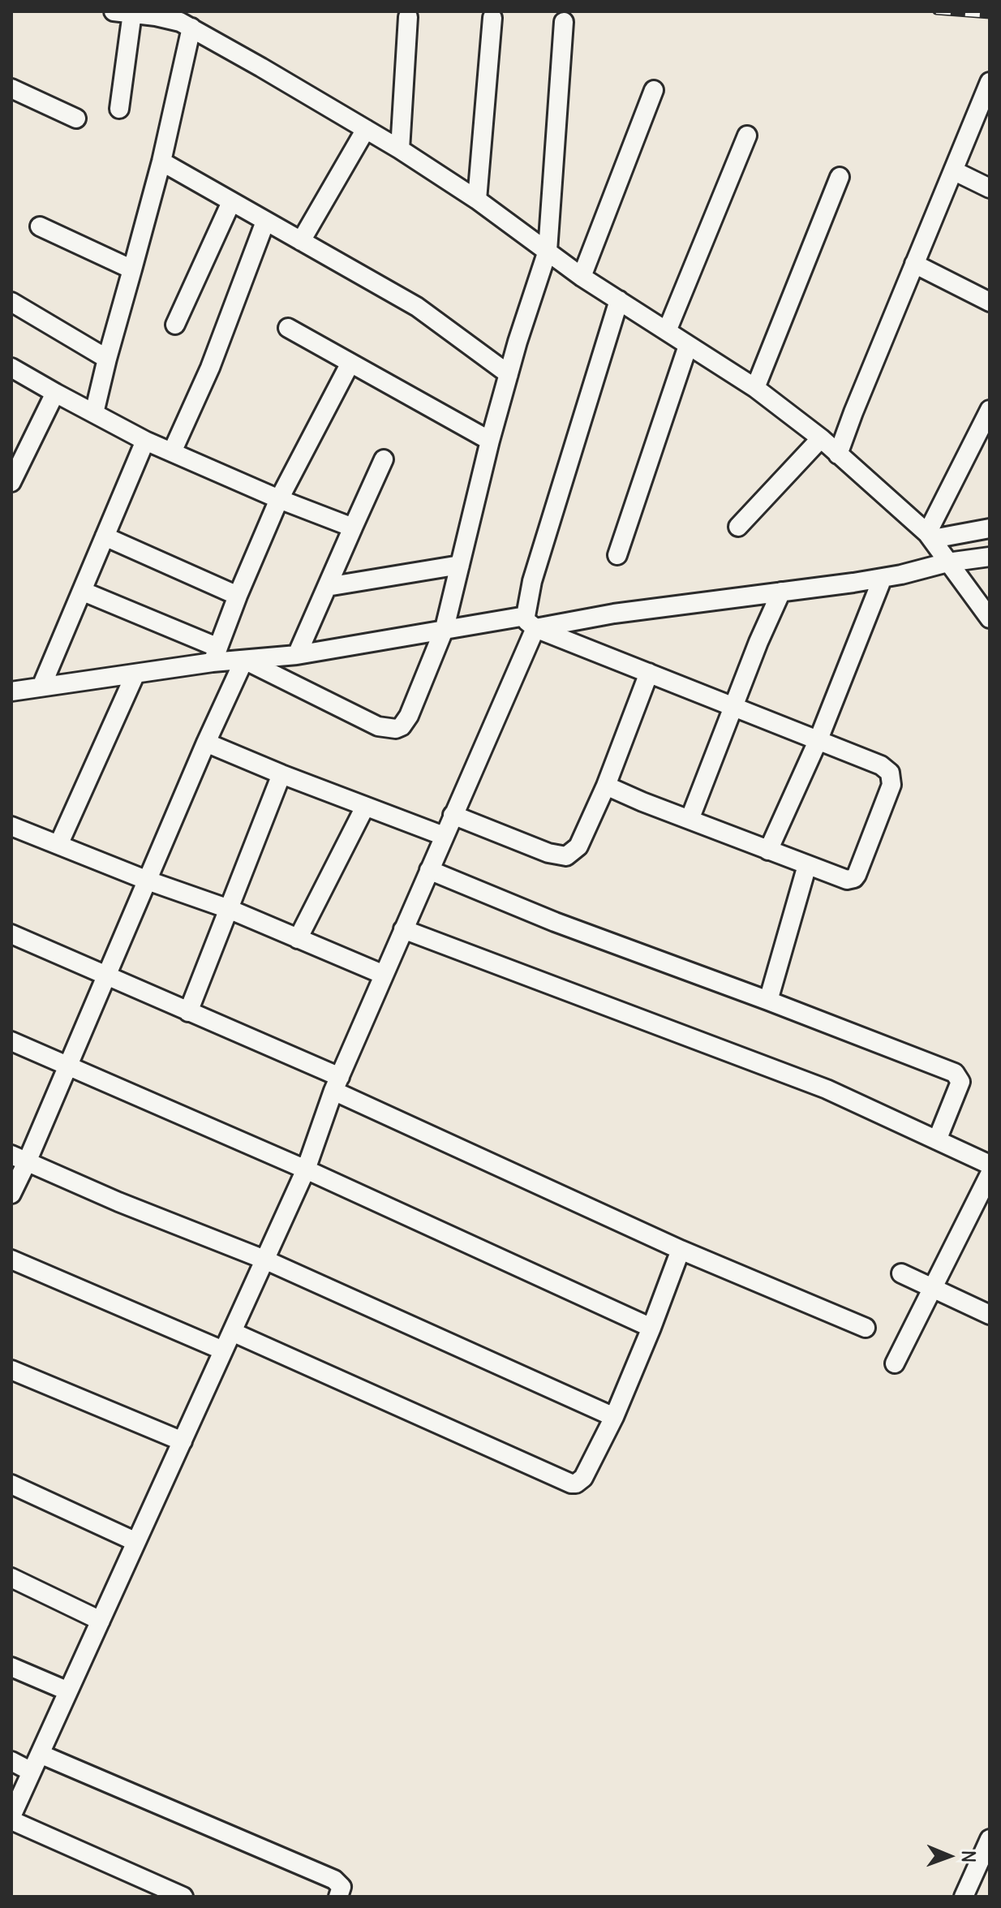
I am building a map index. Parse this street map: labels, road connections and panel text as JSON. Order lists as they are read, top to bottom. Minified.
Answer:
{"north":"right"}
